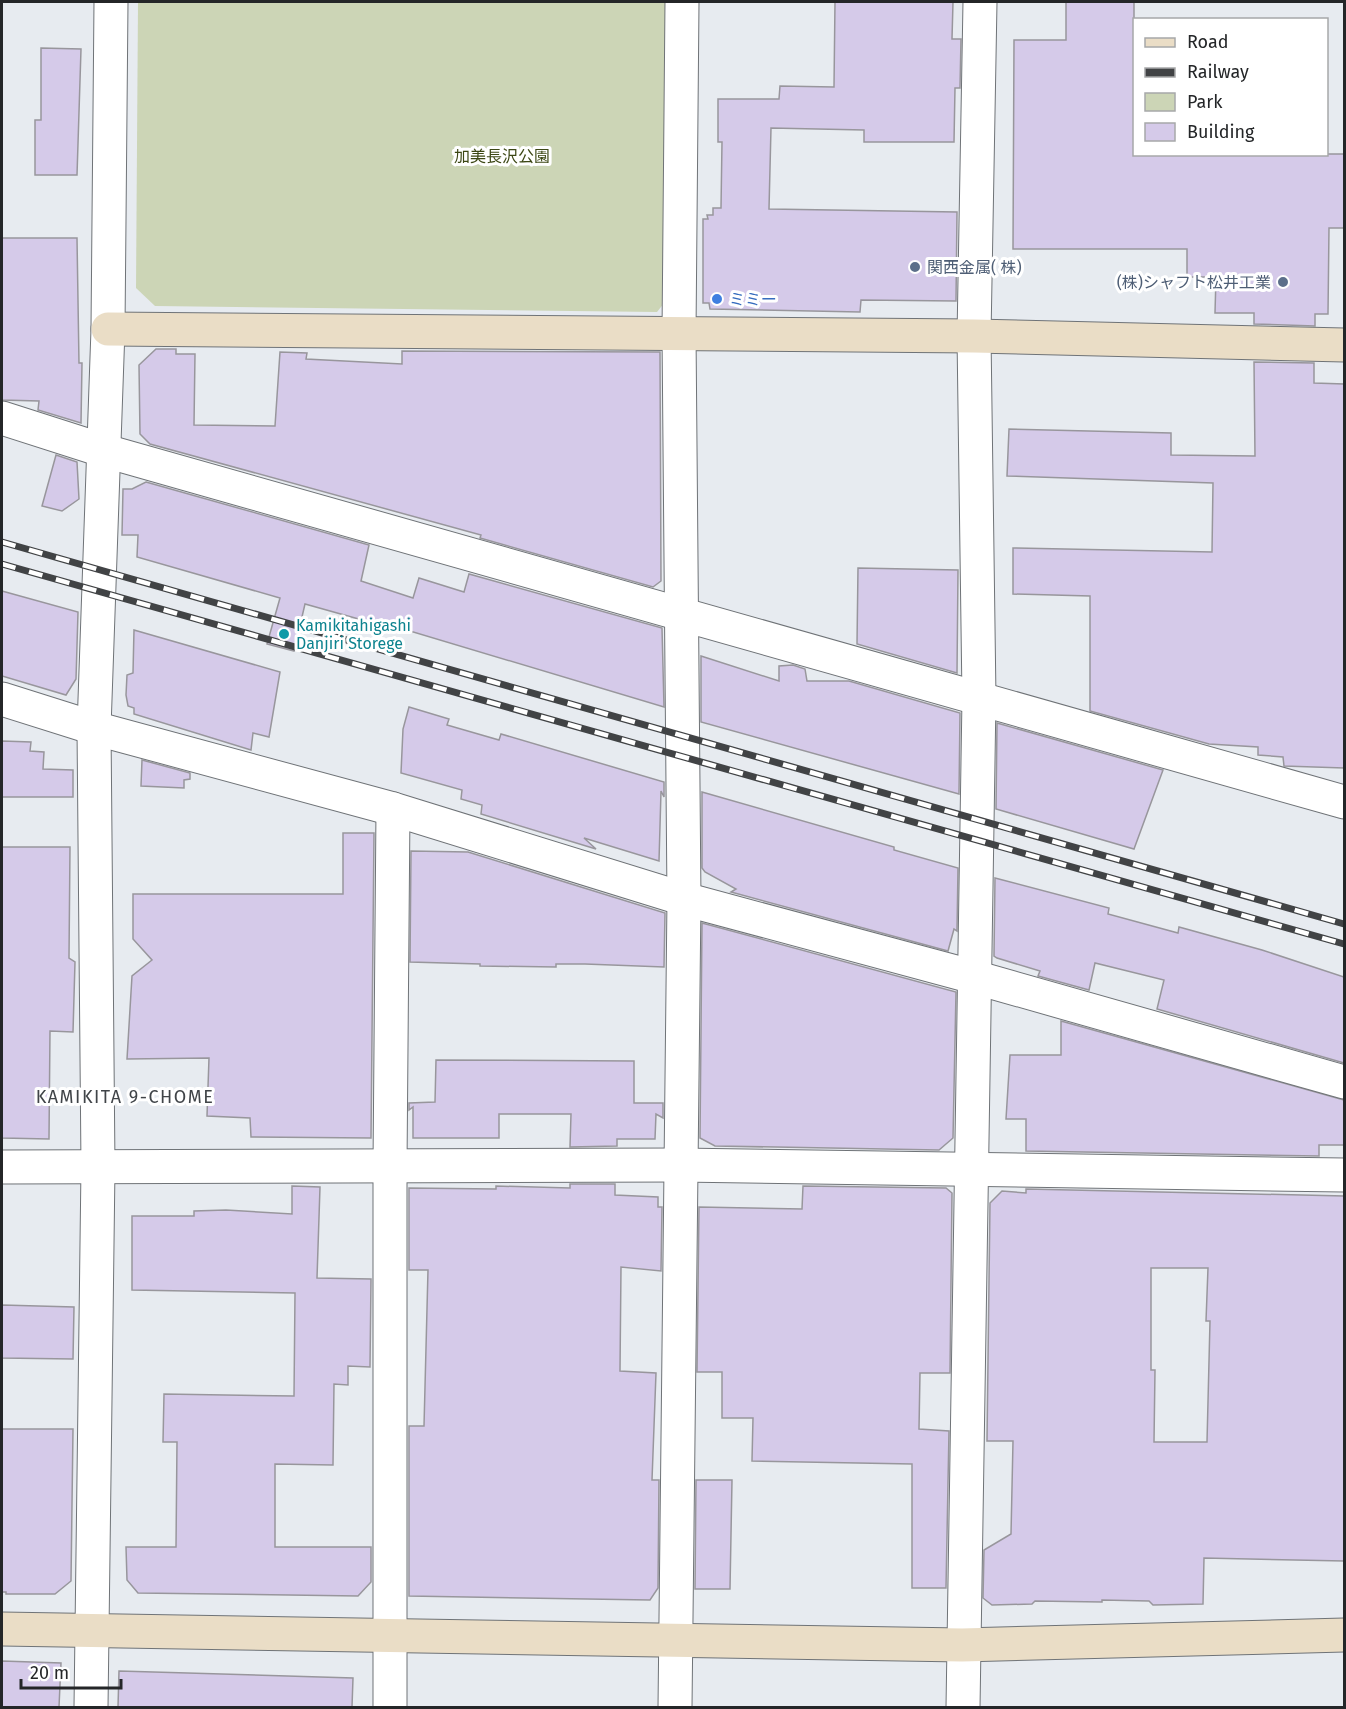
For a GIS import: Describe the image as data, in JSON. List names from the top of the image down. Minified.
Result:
{"districts":["KAMIKITA 9-CHOME"],"parks":["加美長沢公園"],"places":["関西金属( 株)","(株)シャフト松井工業","ミミー","Kamikitahigashi Danjiri Storege"],"legend":["Road","Railway","Park","Building"],"scale_bar":"20 m"}
